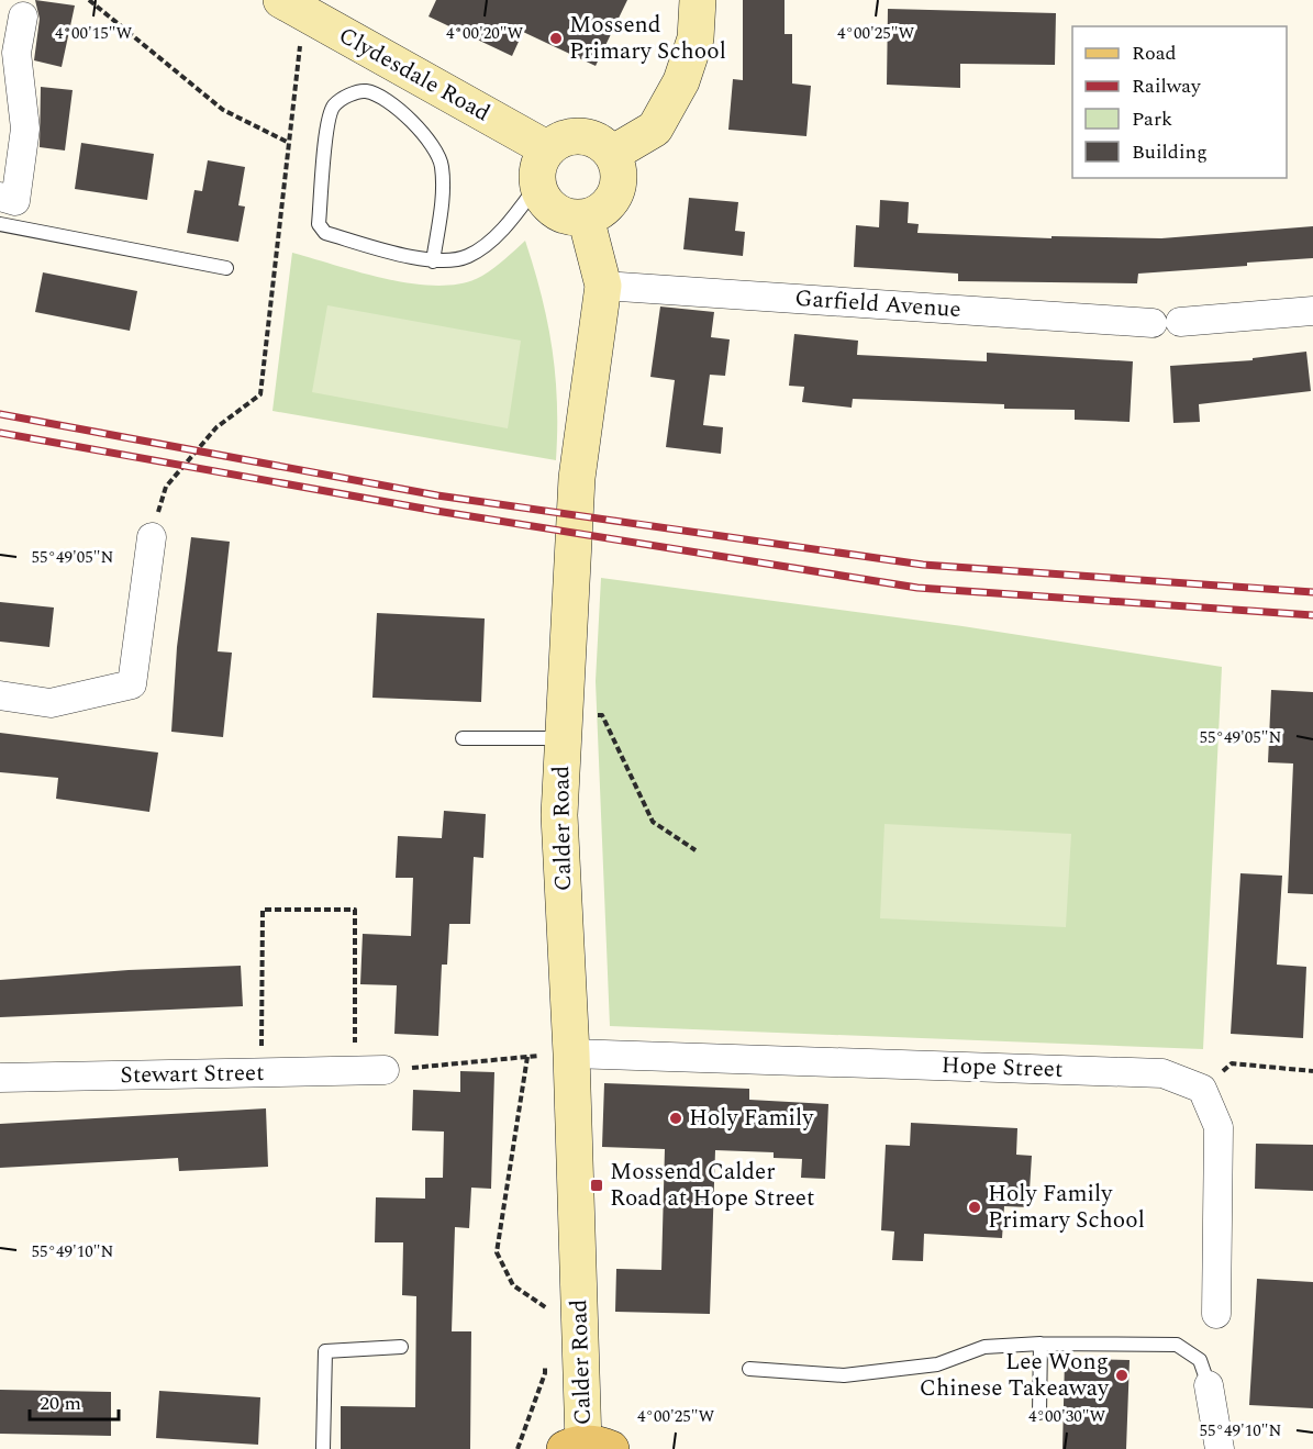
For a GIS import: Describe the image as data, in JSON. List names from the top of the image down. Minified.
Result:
{"streets":{"main road":["Clydesdale Road","Calder Road"],"street":["Garfield Avenue","Hope Street","Stewart Street"]},"crossings":[["Clydesdale Road","Calder Road"],["Garfield Avenue","Calder Road"],["Calder Road","Hope Street"]],"places":{"other":["Mossend Primary School","Holy Family","Holy Family Primary School","Lee Wong Chinese Takeaway"],"transit":["Mossend Calder Road at Hope Street"]},"legend":["Road","Railway","Park","Building"],"scale_bar":"20 m","coordinates":["4°00'15\"W","4°00'20\"W","4°00'25\"W","55°49'05\"N","55°49'10\"N","4°00'30\"W"]}
